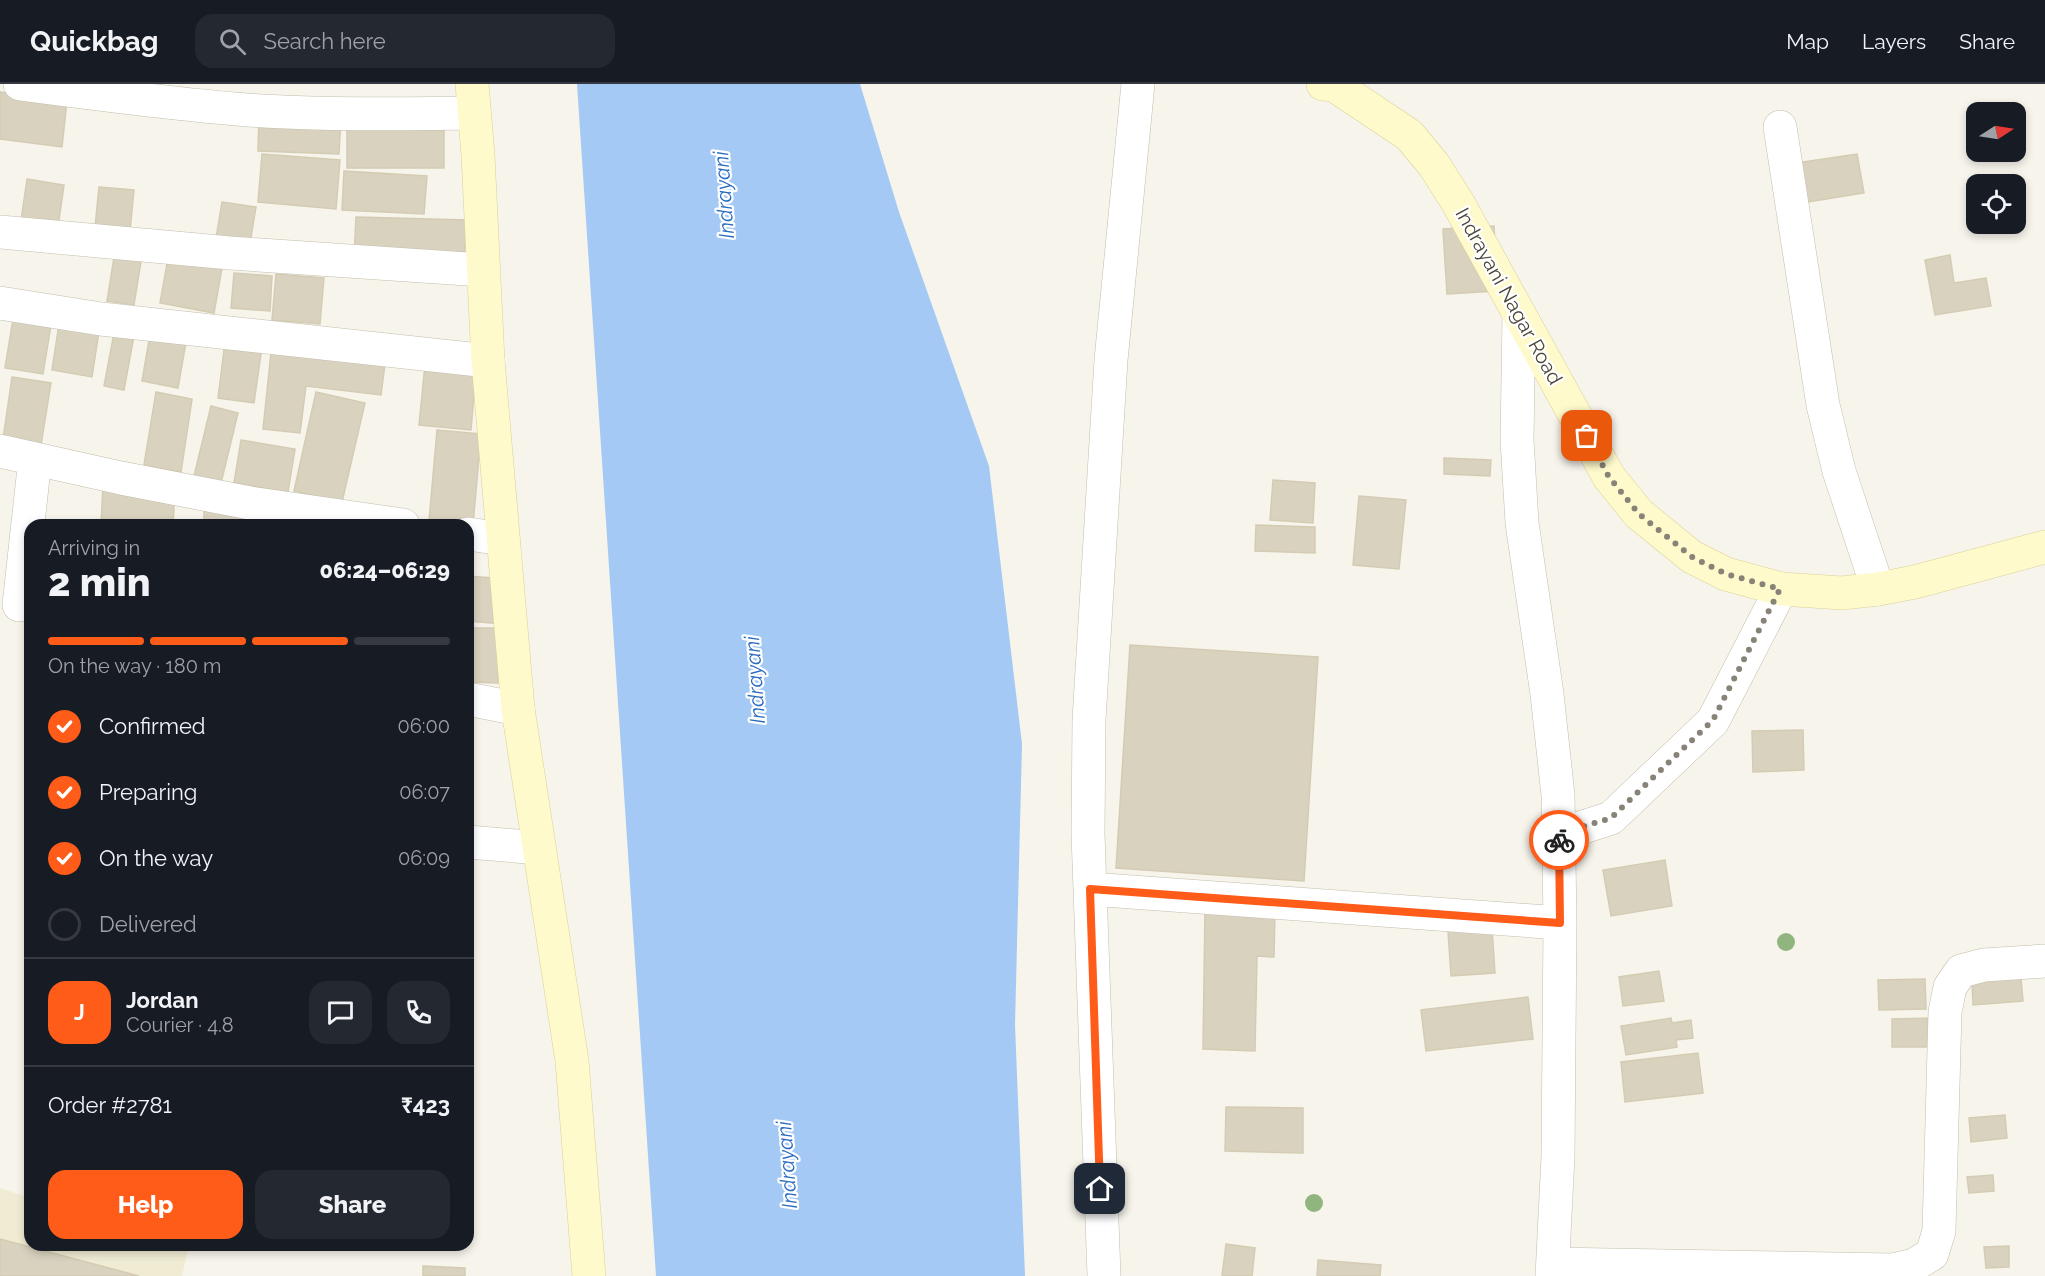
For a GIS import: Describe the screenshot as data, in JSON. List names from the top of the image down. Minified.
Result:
{"streets":{"street":["Indrayani Nagar Road"]},"water":["Indrayani"],"north":"right","page":{"header":"Quickbag","search":"Search here","nav":["Map","Layers","Share"],"heading":["2 min","Arriving in","06:24–06:29"],"panel":["Jordan","Courier · 4.8","Order #2781","₹423"],"bar":"On the way · 180 m","list":[["Confirmed","06:00"],["Preparing","06:07"],["On the way","06:09"],"Delivered"],"round":"J","buttons":["Help","Share"]}}
